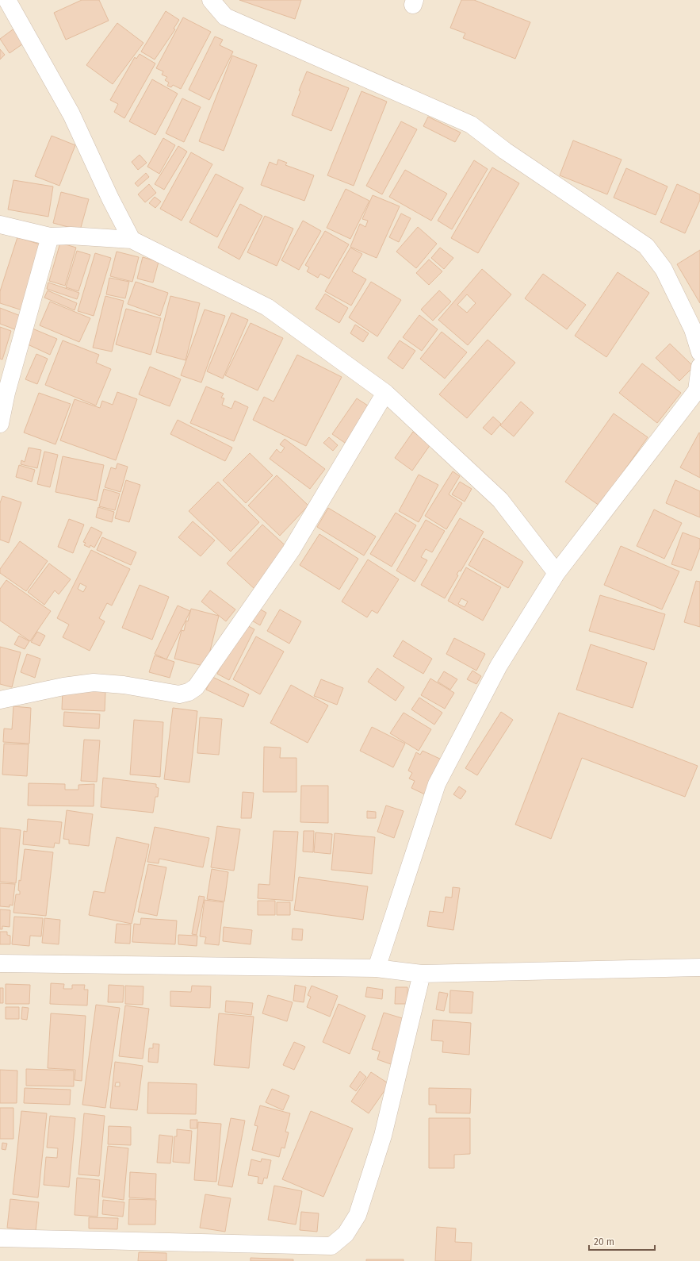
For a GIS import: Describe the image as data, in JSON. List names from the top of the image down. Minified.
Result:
{"scale_bar":"20 m"}
